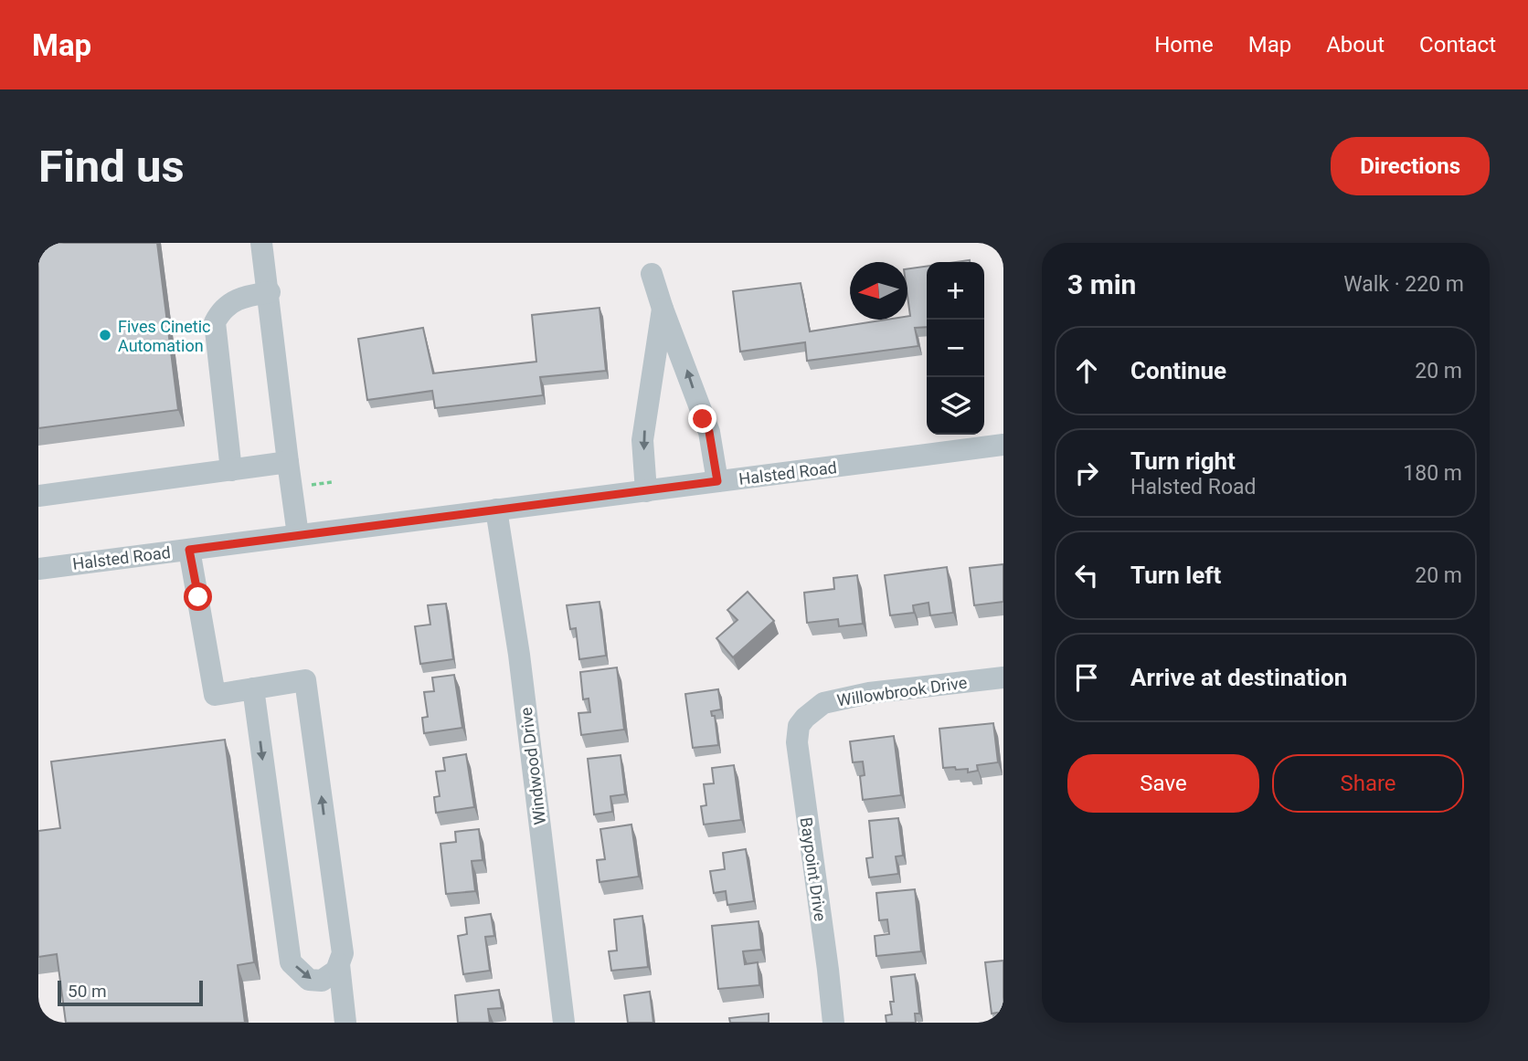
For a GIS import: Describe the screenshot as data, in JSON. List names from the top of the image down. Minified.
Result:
{"streets":{"street":["Halsted Road","Willowbrook Drive","Windwood Drive","Baypoint Drive"]},"crossings":[["Halsted Road","Windwood Drive"],["Willowbrook Drive","Baypoint Drive"]],"places":["Fives Cinetic Automation"],"scale_bar":"50 m","north":"left","page":{"header":"Map","nav":["Home","Map","About","Contact"],"buttons":["Directions",["Save","Share"]],"title":"Find us","heading":["3 min","Walk · 220 m"],"map_buttons":["+","−"],"list":[["Continue","20 m"],["Turn right","Halsted Road","180 m"],["Turn left","20 m"],"Arrive at destination"],"scale":"50 m"}}
